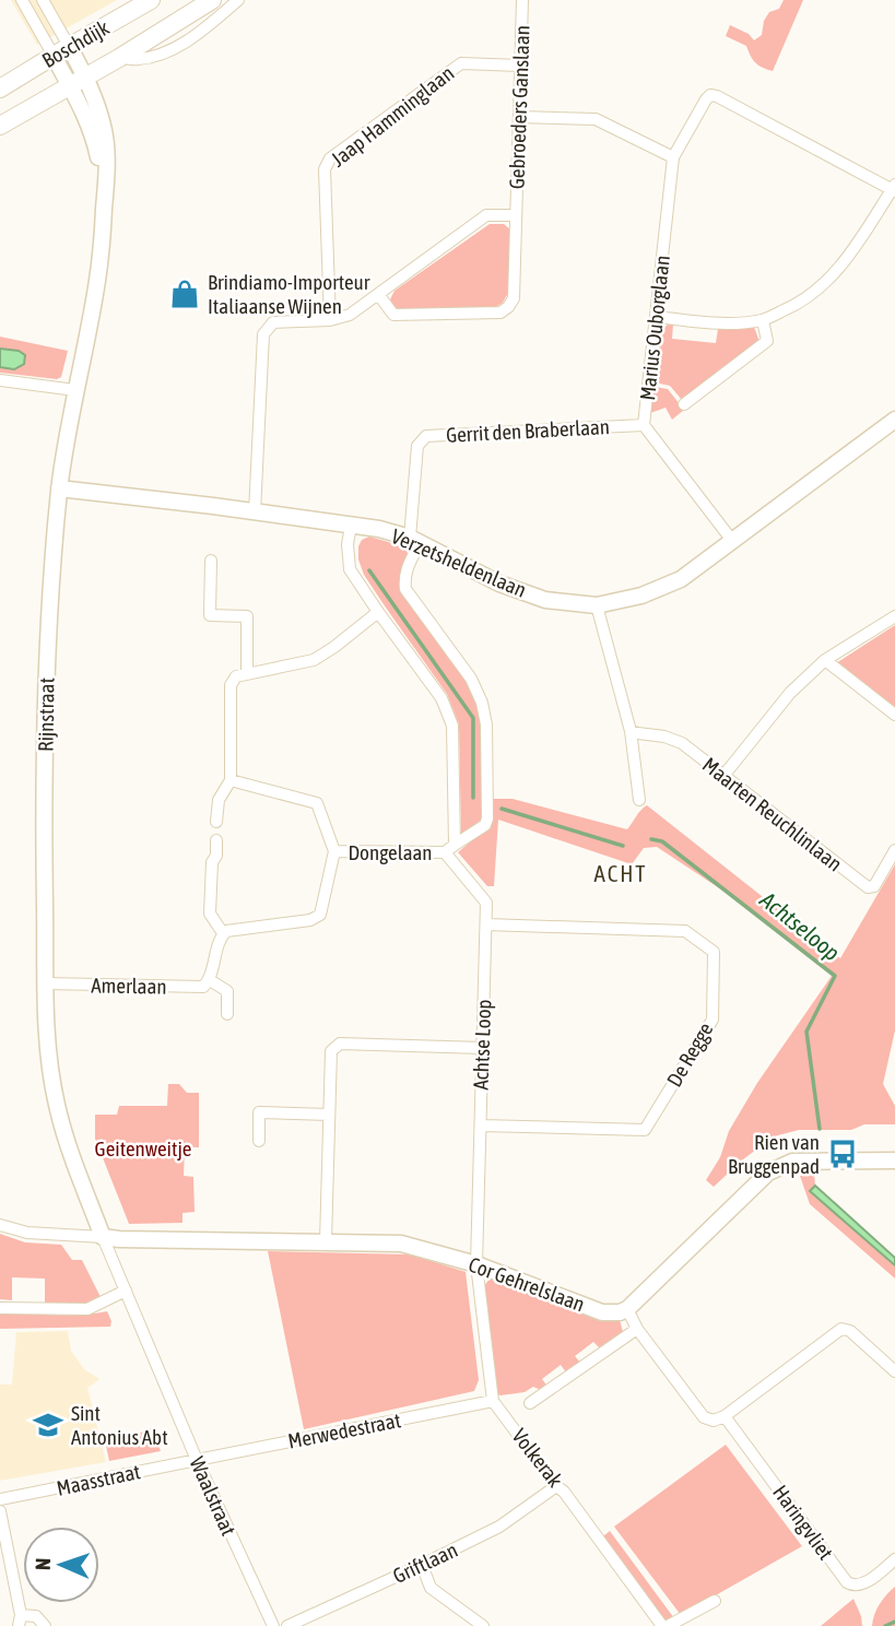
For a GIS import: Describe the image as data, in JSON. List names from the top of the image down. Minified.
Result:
{"streets":{"main road":["Boschdijk"],"street":["Gebroeders Ganslaan","Jaap Hamminglaan","Marius Ouborglaan","Gerrit den Braberlaan","Verzetsheldenlaan","Rijnstraat","Maarten Reuchlinlaan","Dongelaan","Amerlaan","Achtse Loop","De Regge","Cor Gehrelslaan","Merwedestraat","Volkerak","Maasstraat","Waalstraat","Haringvliet","Griftlaan"]},"crossings":[["Boschdijk","Rijnstraat"],["Gebroeders Ganslaan","Jaap Hamminglaan"],["Gebroeders Ganslaan","Verzetsheldenlaan"],["Marius Ouborglaan","Gerrit den Braberlaan"],["Marius Ouborglaan","Verzetsheldenlaan"],["Gerrit den Braberlaan","Verzetsheldenlaan"],["Verzetsheldenlaan","Rijnstraat"],["Rijnstraat","Amerlaan"],["Rijnstraat","Cor Gehrelslaan"],["Rijnstraat","Waalstraat"],["Dongelaan","Achtse Loop"],["Achtse Loop","De Regge"],["Achtse Loop","Cor Gehrelslaan"],["Achtse Loop","Volkerak"],["Cor Gehrelslaan","Volkerak"],["Cor Gehrelslaan","Waalstraat"],["Merwedestraat","Volkerak"],["Merwedestraat","Maasstraat"],["Merwedestraat","Waalstraat"],["Volkerak","Griftlaan"],["Maasstraat","Waalstraat"]],"districts":["ACHT"],"water":["Achtseloop"],"parks":["Geitenweitje"],"places":{"shop":["Brindiamo-Importeur Italiaanse Wijnen"],"bus stop":["Rien van Bruggenpad"],"school or university":["Sint Antonius Abt"]},"north":"left"}
